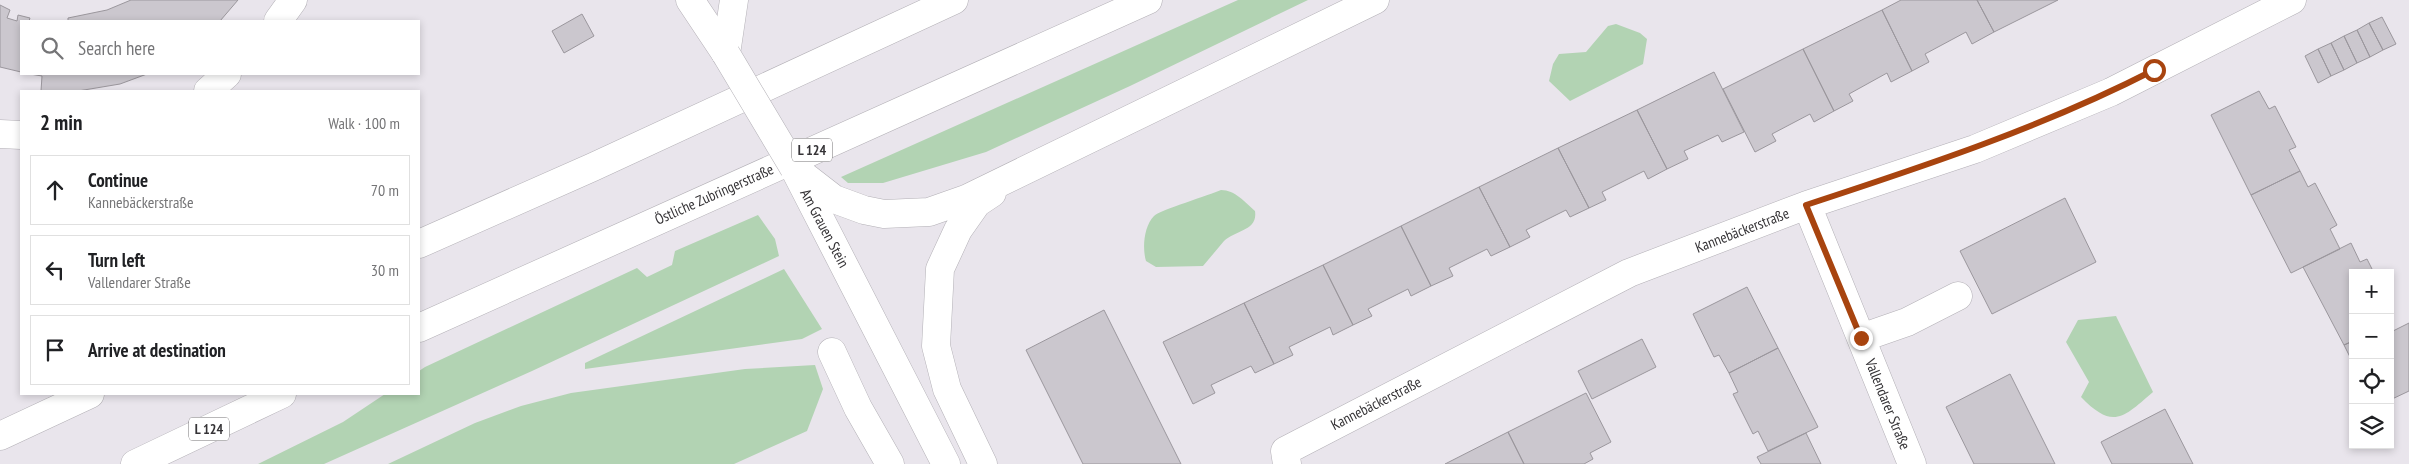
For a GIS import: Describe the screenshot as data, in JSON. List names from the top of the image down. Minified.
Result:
{"streets":{"main road":["L 124","Östliche Zubringerstraße","Am Grauen Stein","Kannebäckerstraße","Vallendarer Straße"]},"crossings":[["Kannebäckerstraße","Vallendarer Straße"]],"page":{"search":"Search here","heading":["2 min","Walk · 100 m"],"list":[["Continue","Kannebäckerstraße","70 m"],["Turn left","Vallendarer Straße","30 m"],"Arrive at destination"],"map_buttons":["+","−"]}}
